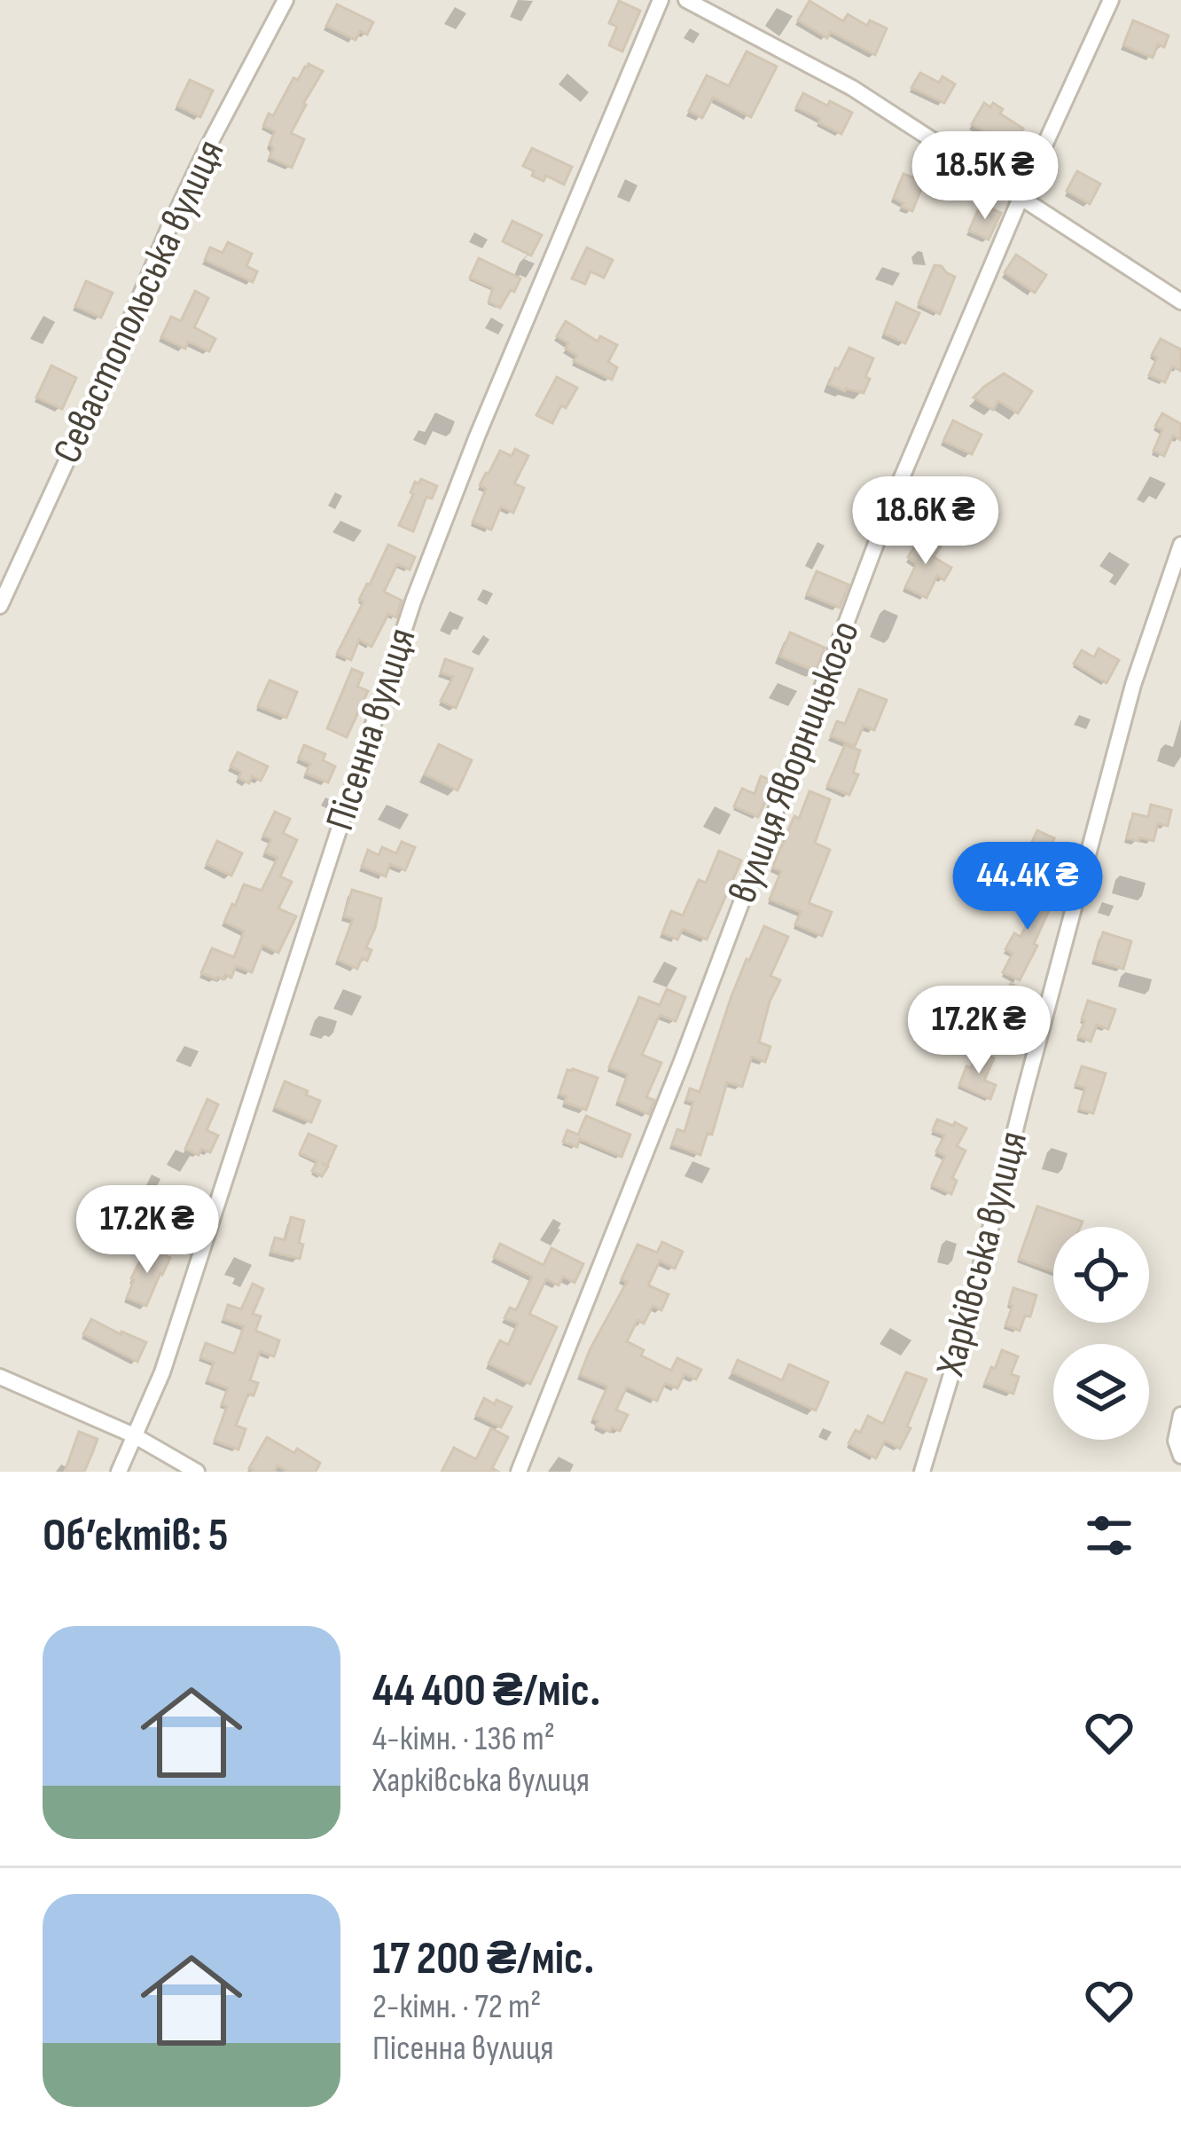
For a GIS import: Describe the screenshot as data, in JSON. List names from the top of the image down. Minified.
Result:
{"streets":{"street":["Севастопольська вулиця","Пісенна вулиця","вулиця Яворницького","Харківська вулиця"]},"page":{"price":["18.5K ₴","18.6K ₴","44.4K ₴","17.2K ₴","17.2K ₴"],"heading":"Об’єктів: 5","list":[{"name":"44 400 ₴/міс.","note":"4-кімн. · 136 m² · Харківська вулиця"},{"name":"17 200 ₴/міс.","note":"2-кімн. · 72 m² · Пісенна вулиця"}]}}
